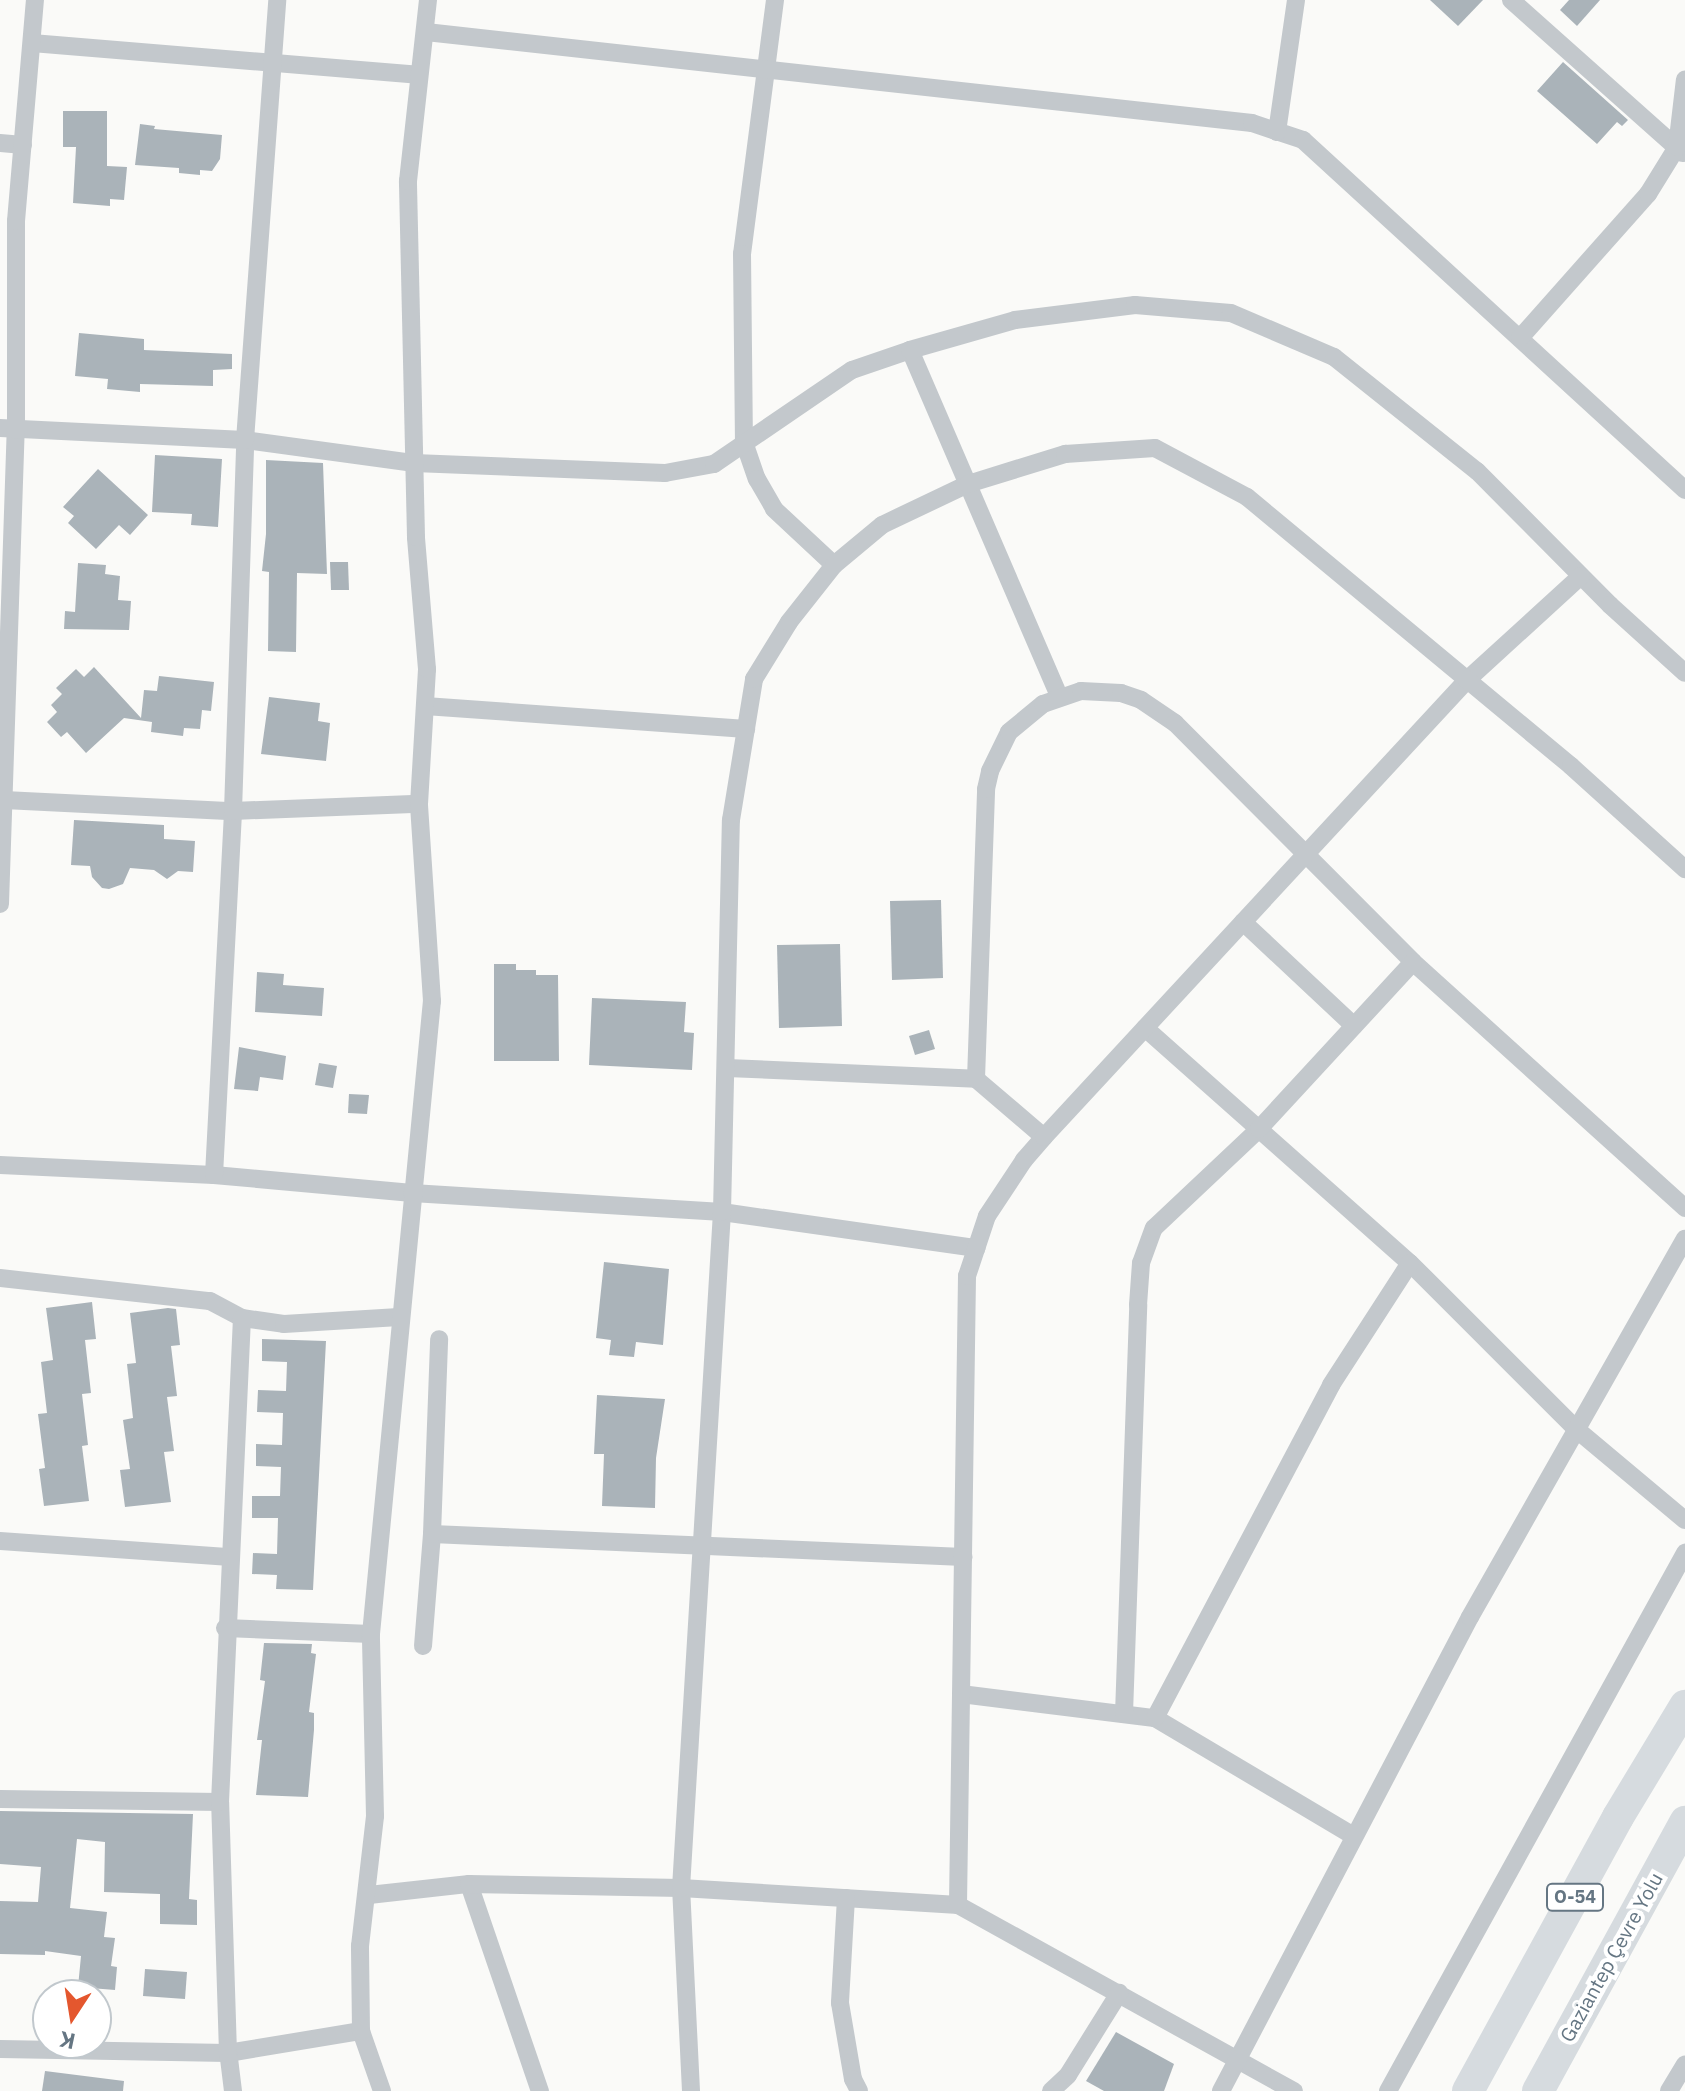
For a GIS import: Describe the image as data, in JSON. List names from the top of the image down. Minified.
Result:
{"streets":{"highway":["O-54","Gaziantep Çevre Yolu"]},"north":"bottom"}
